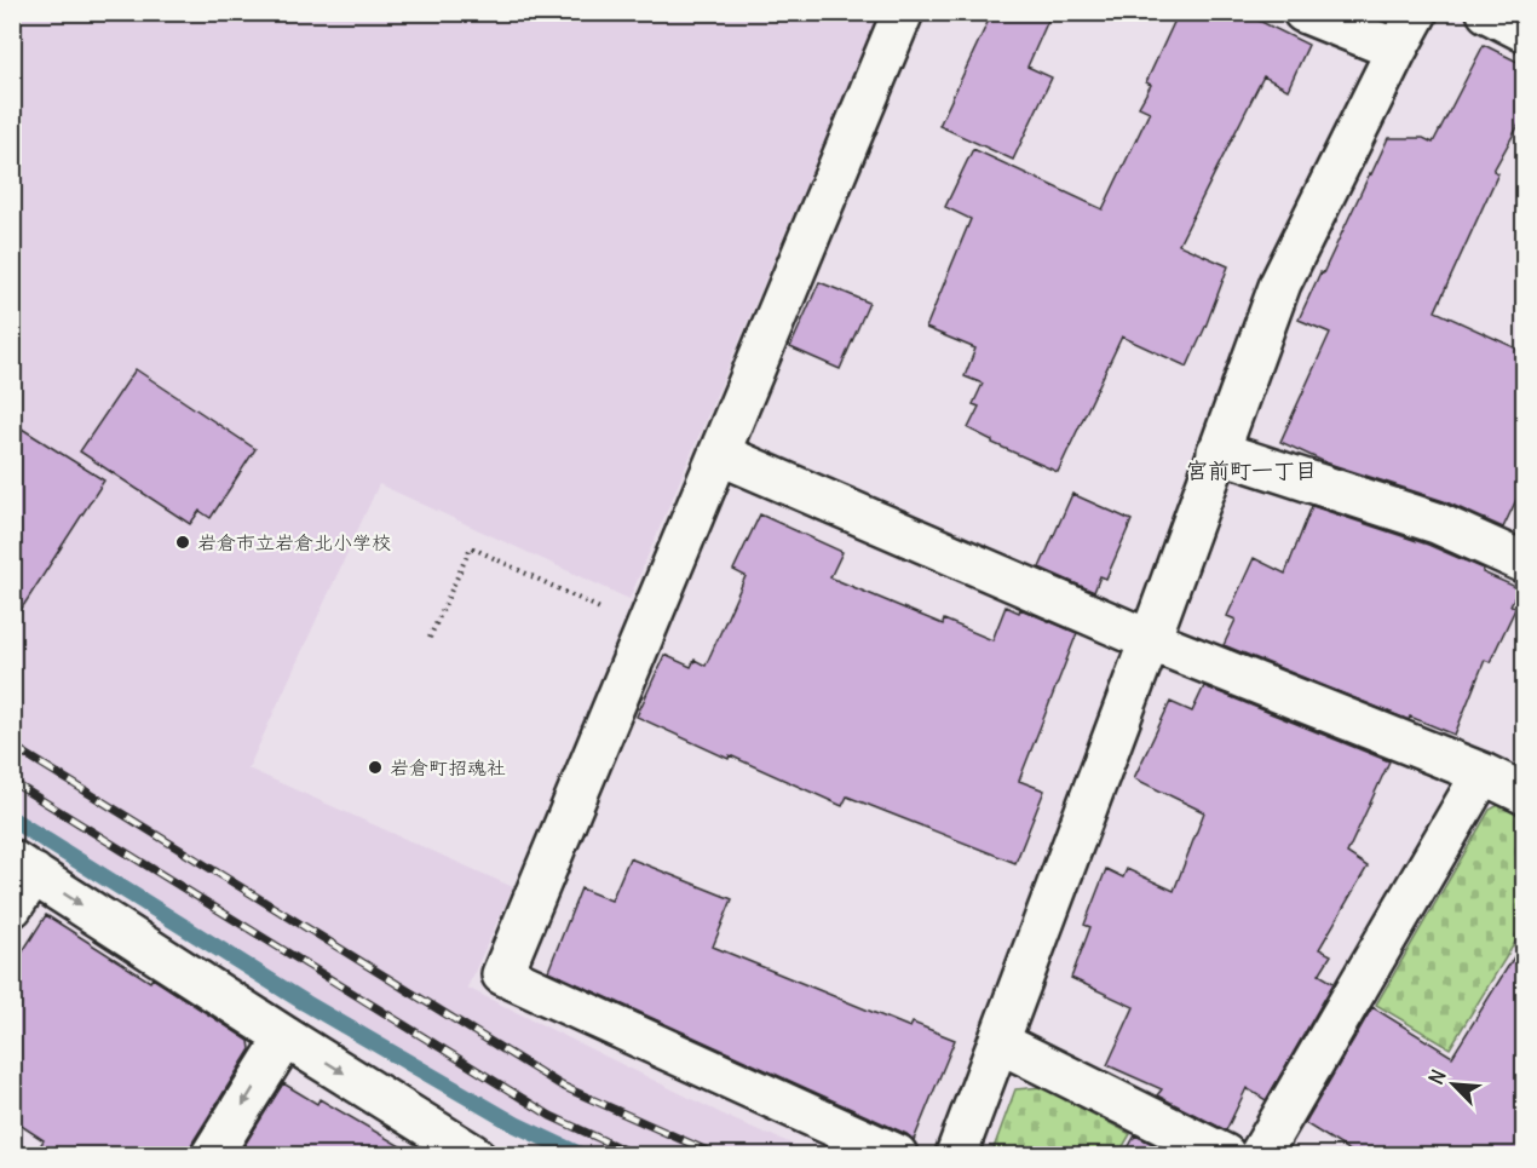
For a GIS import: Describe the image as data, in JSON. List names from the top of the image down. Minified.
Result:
{"districts":["宮前町一丁目"],"places":["岩倉市立岩倉北小学校","岩倉町招魂社"],"north":"top left"}
